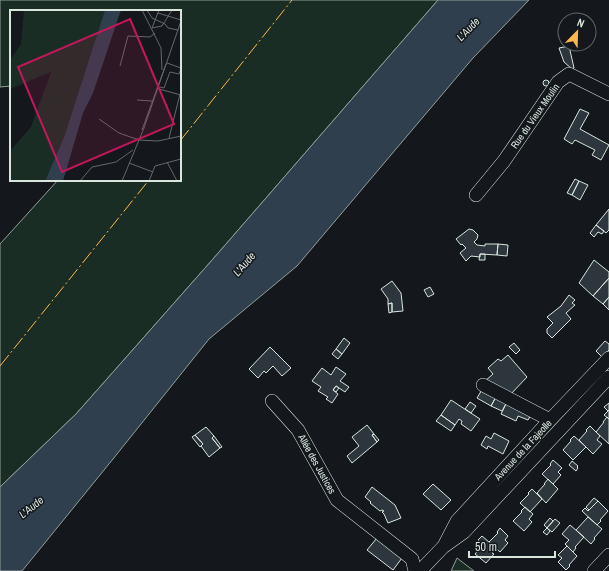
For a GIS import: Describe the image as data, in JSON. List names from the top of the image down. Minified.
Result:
{"streets":{"street":["Rue du Vieux Moulin","Avenue de la Fajeolle","Allée des Justices"]},"water":["L'Aude"],"scale_bar":"50 m","north":"top right"}
